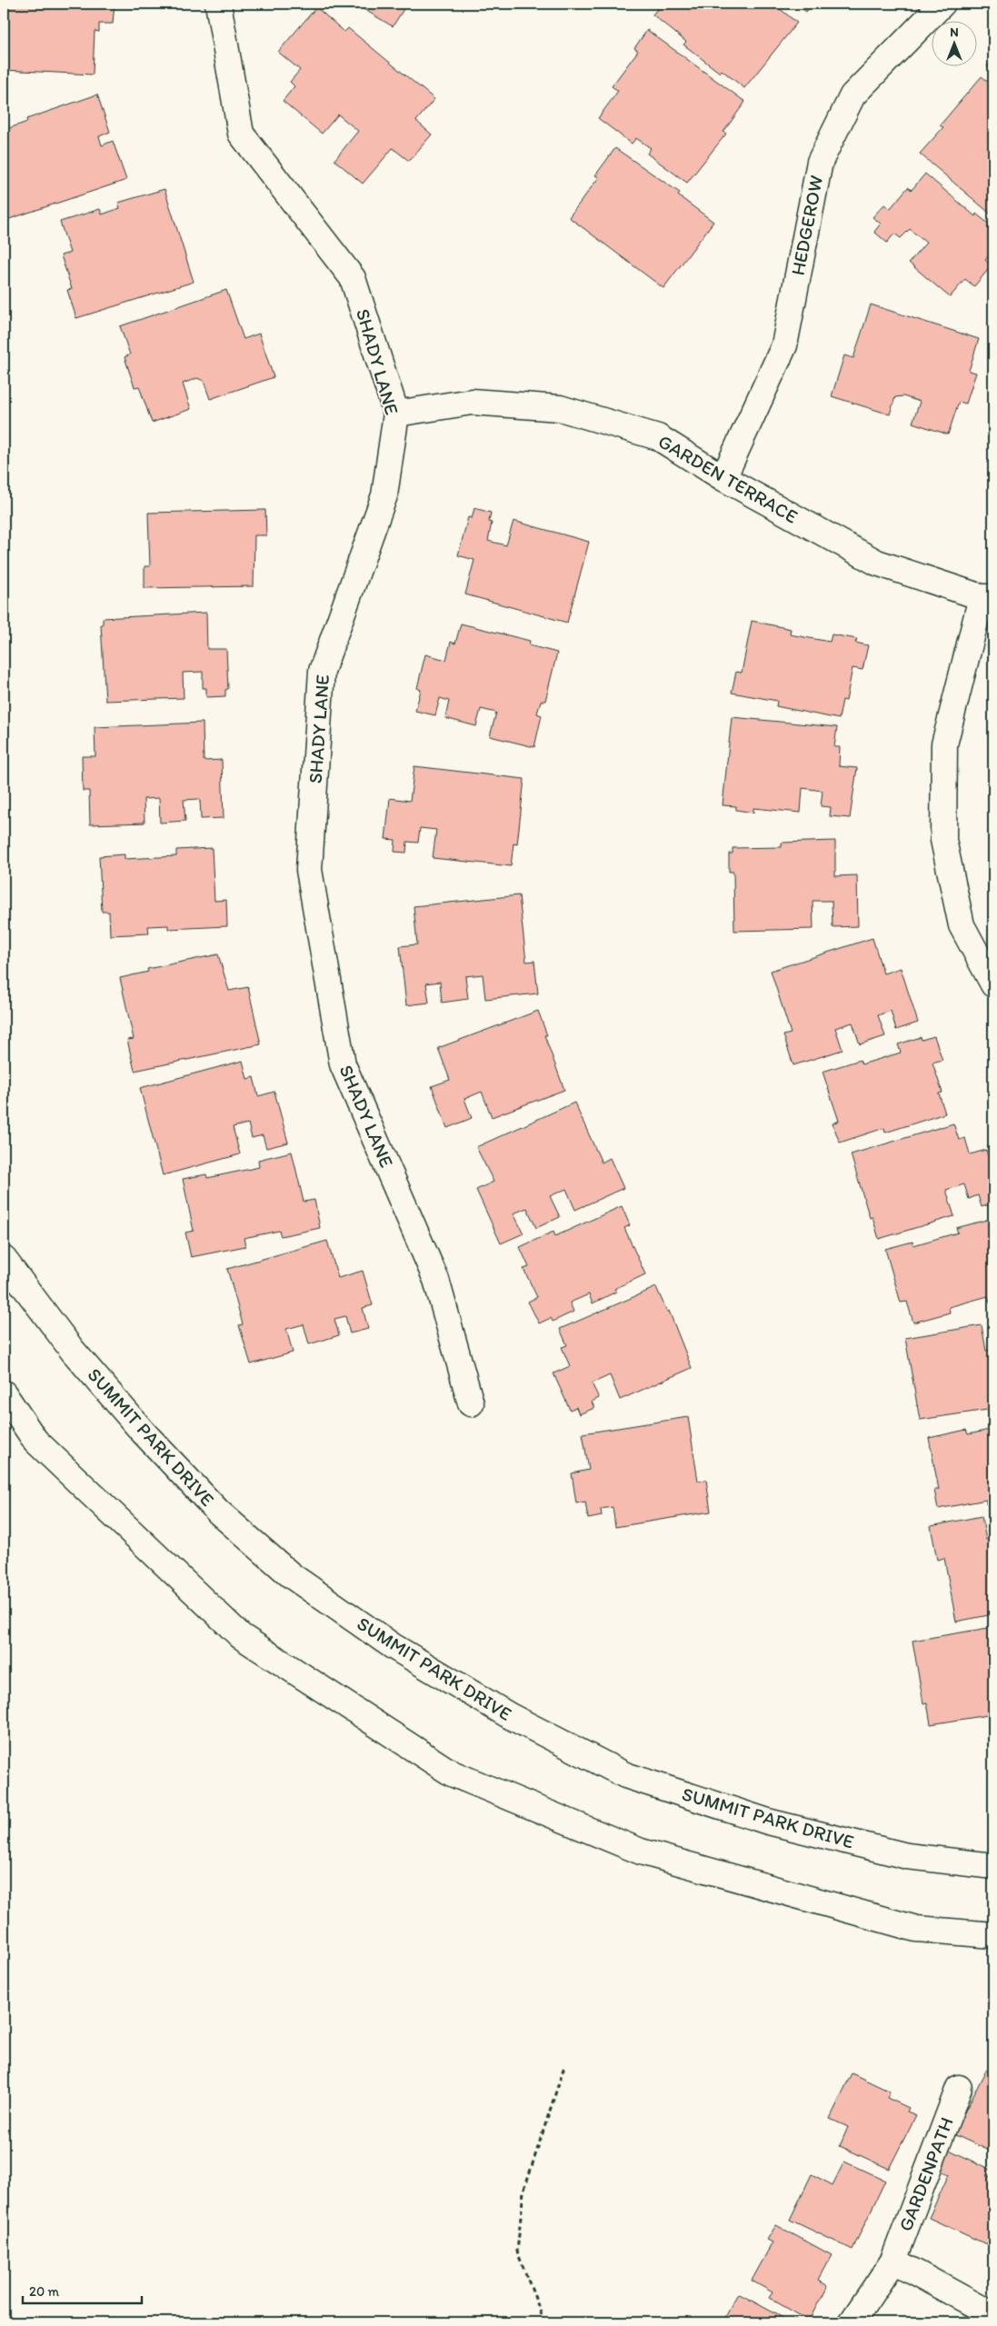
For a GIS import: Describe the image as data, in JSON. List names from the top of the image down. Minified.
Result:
{"streets":{"street":["HEDGEROW","SHADY LANE","GARDEN TERRACE","SUMMIT PARK DRIVE","GARDENPATH"]},"crossings":[["HEDGEROW","GARDEN TERRACE"],["SHADY LANE","GARDEN TERRACE"]],"scale_bar":"20 m","north":"top"}
